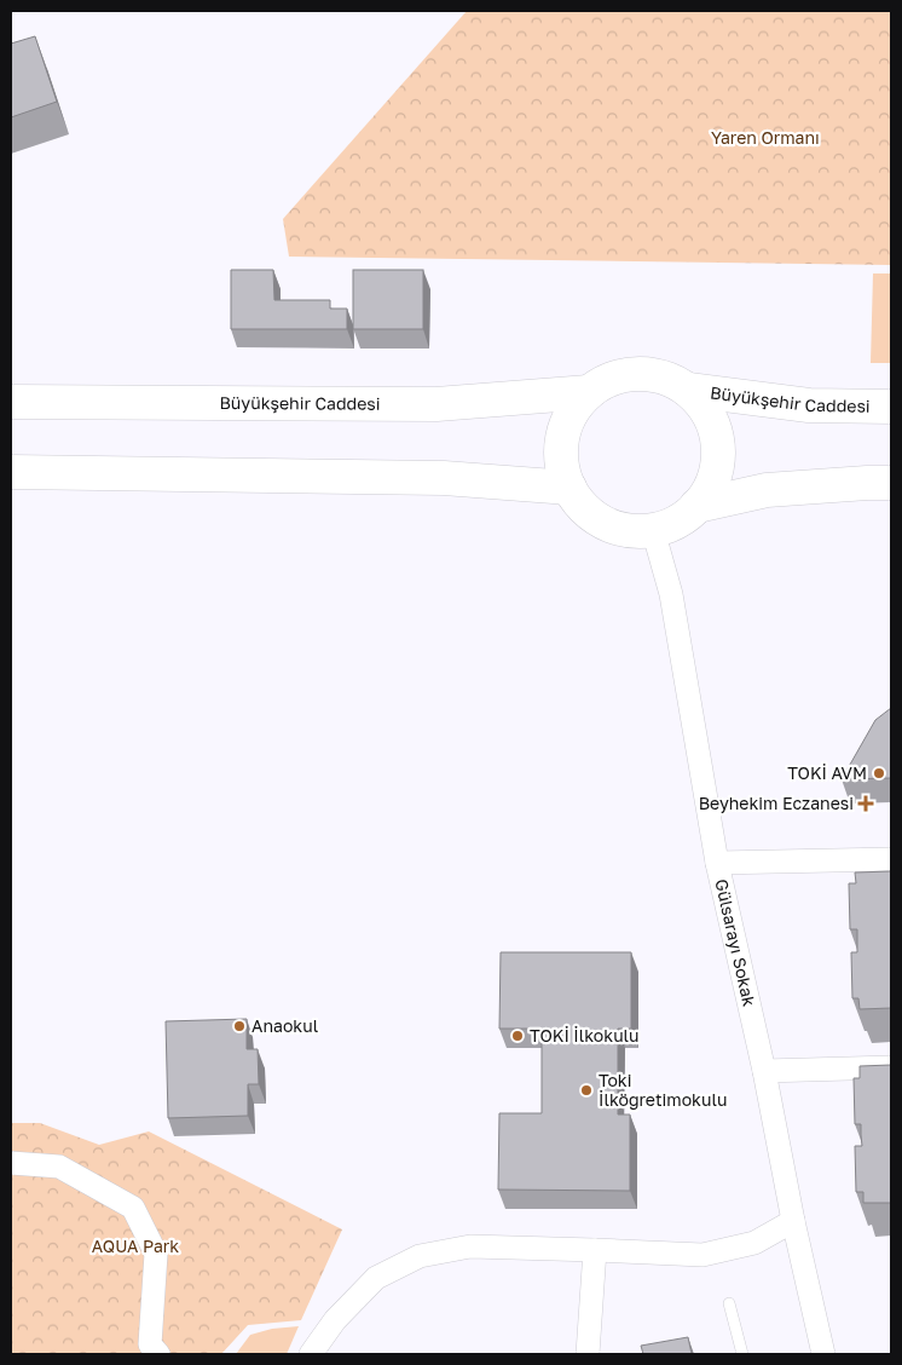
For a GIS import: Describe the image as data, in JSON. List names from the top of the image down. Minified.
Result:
{"streets":{"main road":["Büyükşehir Caddesi"],"street":["Gülsarayı Sokak"]},"crossings":[["Büyükşehir Caddesi","Gülsarayı Sokak"]],"parks":["Yaren Ormanı","AQUA Park"],"places":{"other":["TOKİ AVM","Anaokul","TOKİ İlkokulu","Toki İlköğretimokulu"],"health":["Beyhekim Eczanesi"]}}
